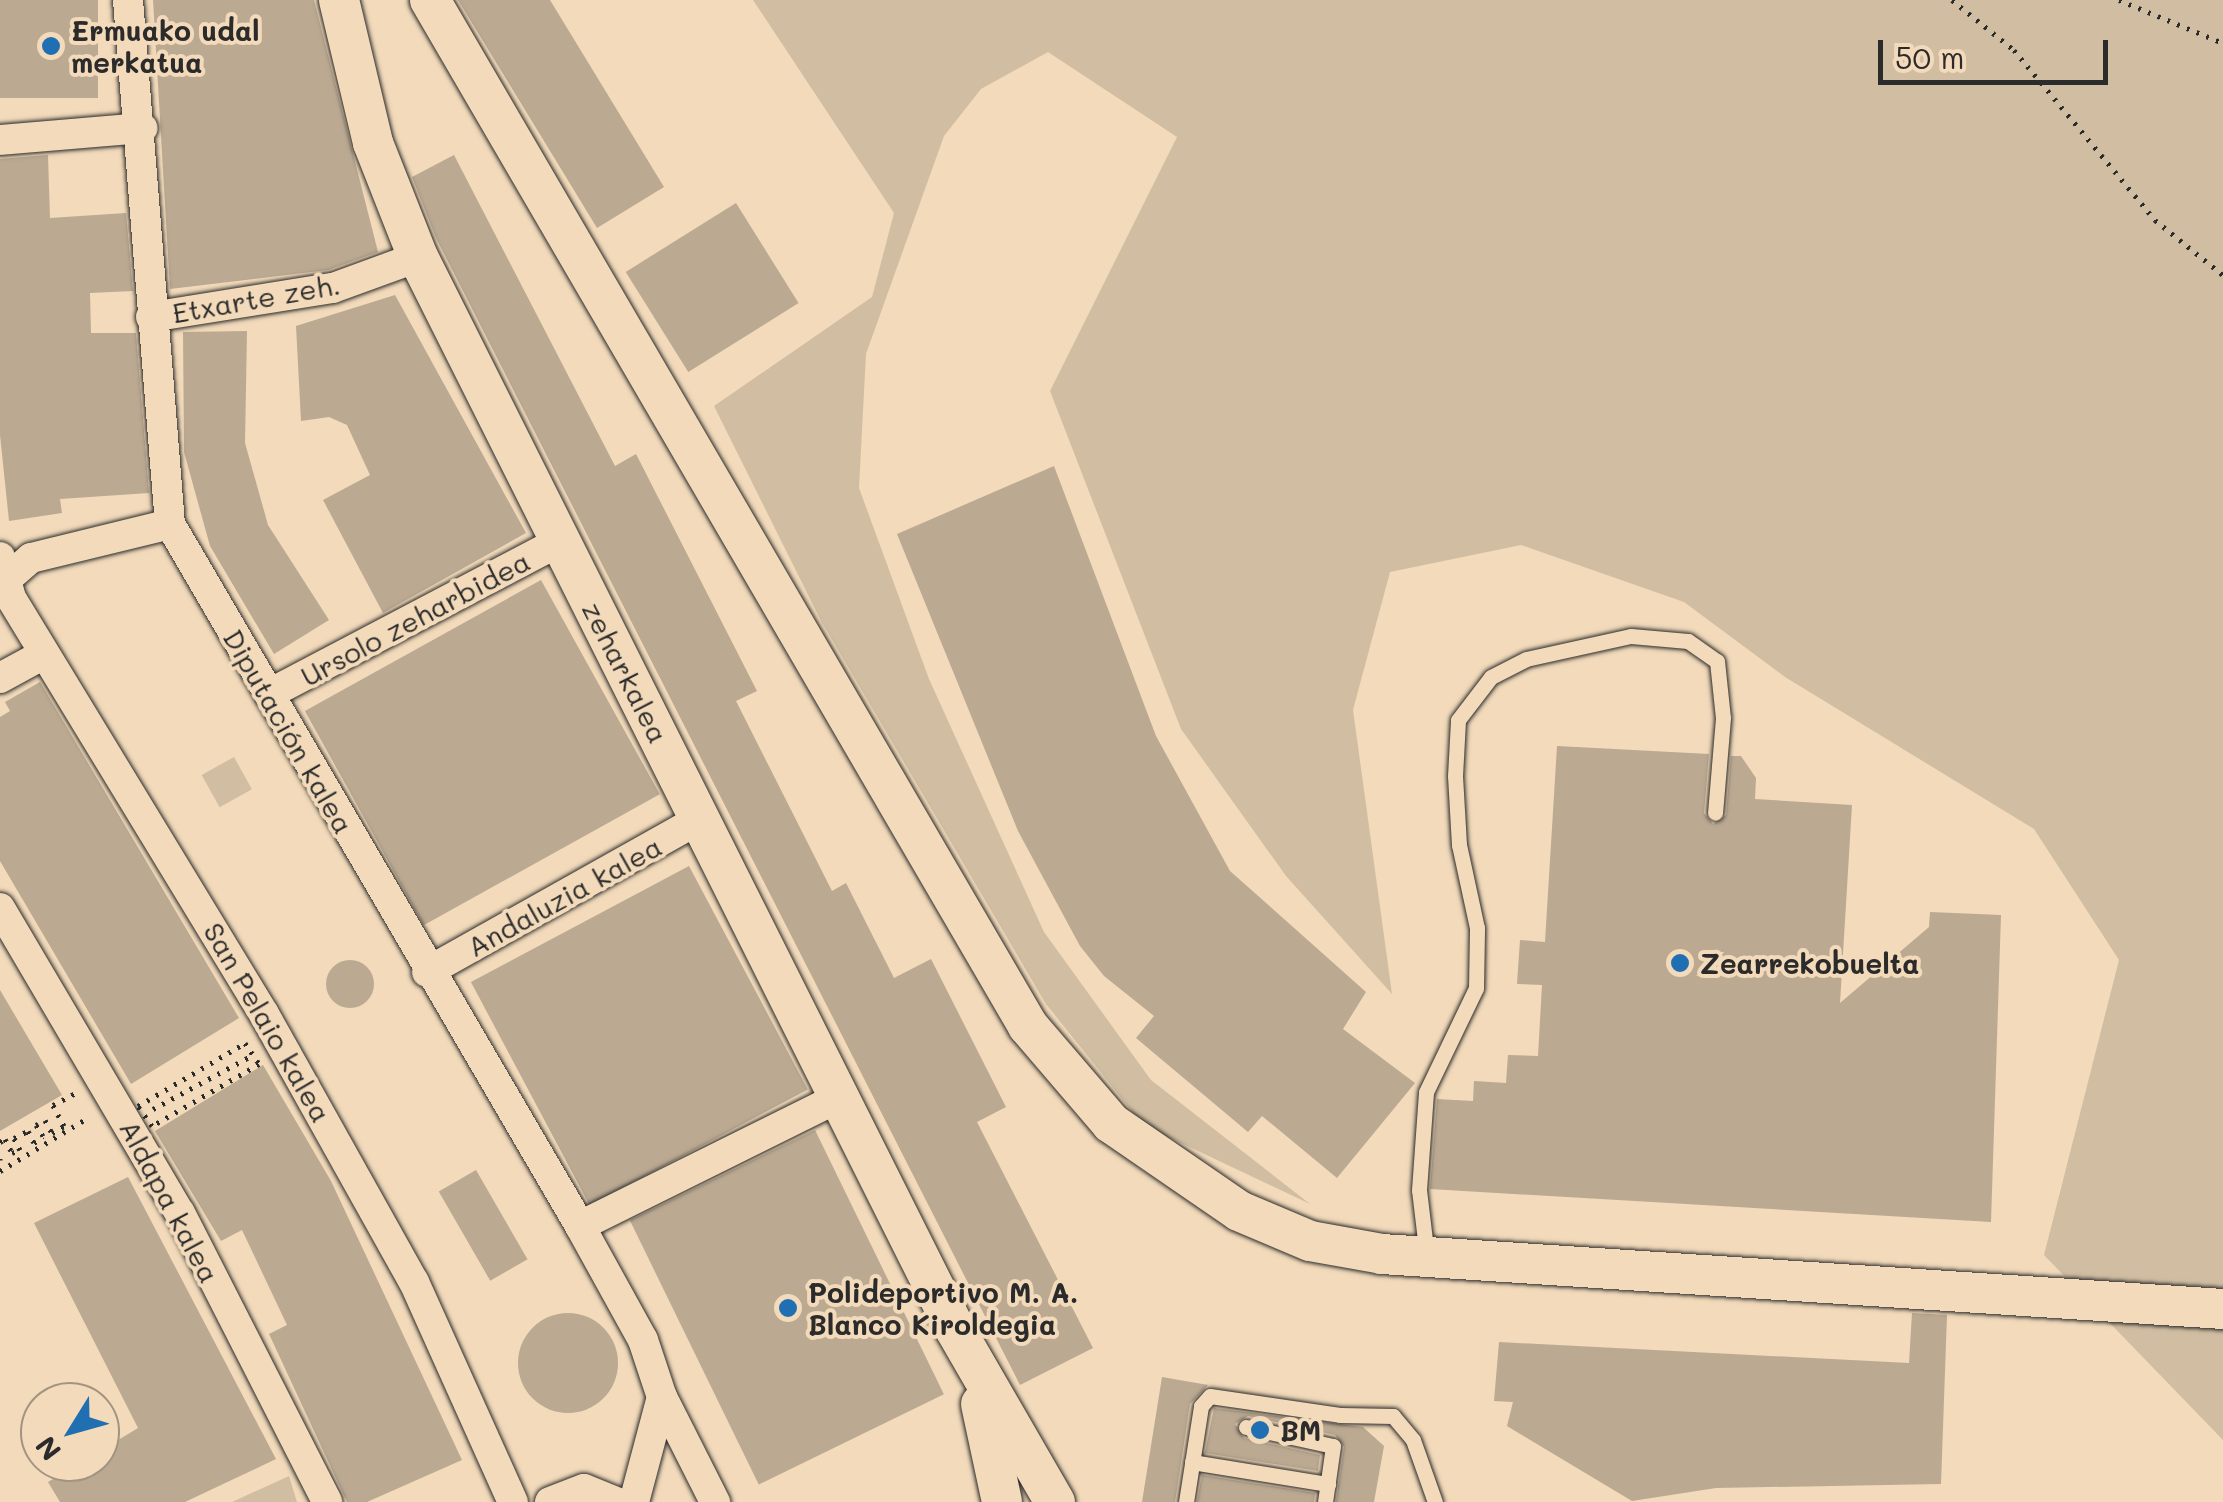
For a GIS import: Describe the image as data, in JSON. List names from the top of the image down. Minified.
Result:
{"streets":{"street":["Etxarte zeh.","Ursolo zeharbidea","zeharkalea","Diputación kalea","Andaluzia kalea","San Pelaio kalea","Aldapa kalea"]},"crossings":[["Etxarte zeh.","zeharkalea"],["Etxarte zeh.","Diputación kalea"],["Ursolo zeharbidea","zeharkalea"],["Ursolo zeharbidea","Diputación kalea"],["zeharkalea","Andaluzia kalea"],["Diputación kalea","Andaluzia kalea"]],"places":["Ermuako udal merkatua","Zearrekobuelta","Polideportivo M. A. Blanco Kiroldegia","BM"],"scale_bar":"50 m","north":"bottom left"}
